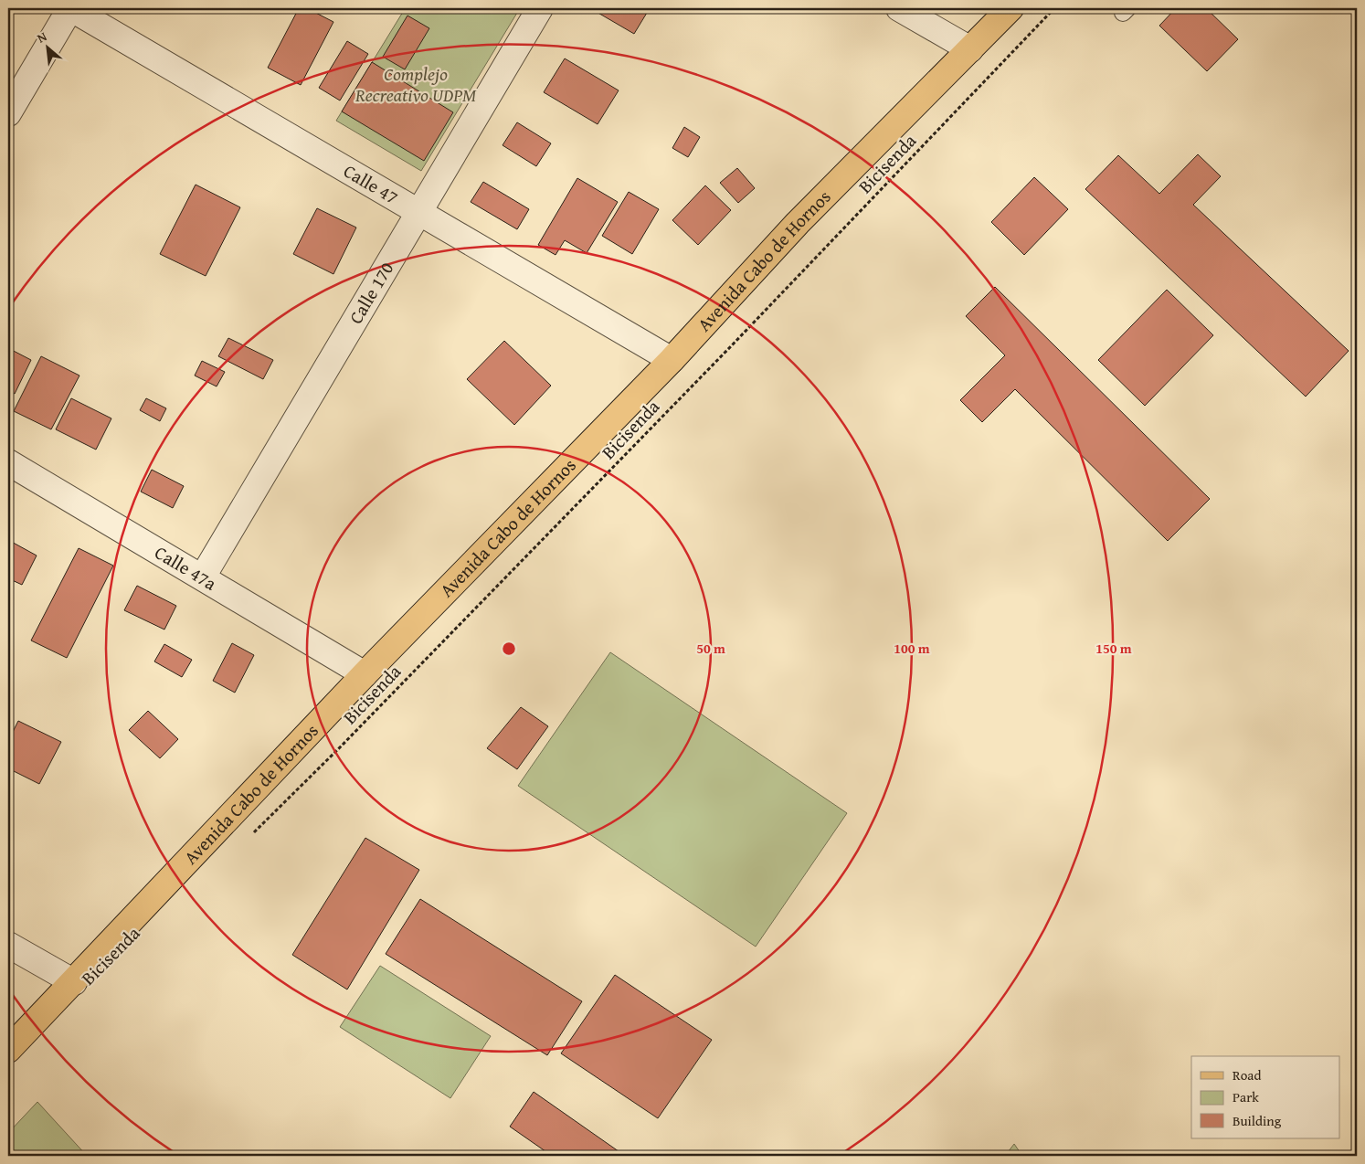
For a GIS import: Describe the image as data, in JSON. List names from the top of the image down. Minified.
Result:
{"streets":{"main road":["Avenida Cabo de Hornos"],"street":["Calle 47","Calle 170","Calle 47a"],"path":["Bicisenda"]},"crossings":[["Calle 47","Avenida Cabo de Hornos"],["Calle 47","Calle 170"],["Avenida Cabo de Hornos","Calle 47a"],["Calle 170","Calle 47a"]],"parks":["Complejo Recreativo UDPM"],"legend":["Road","Park","Building"],"north":"top left","rings":["50 m","100 m","150 m"]}
